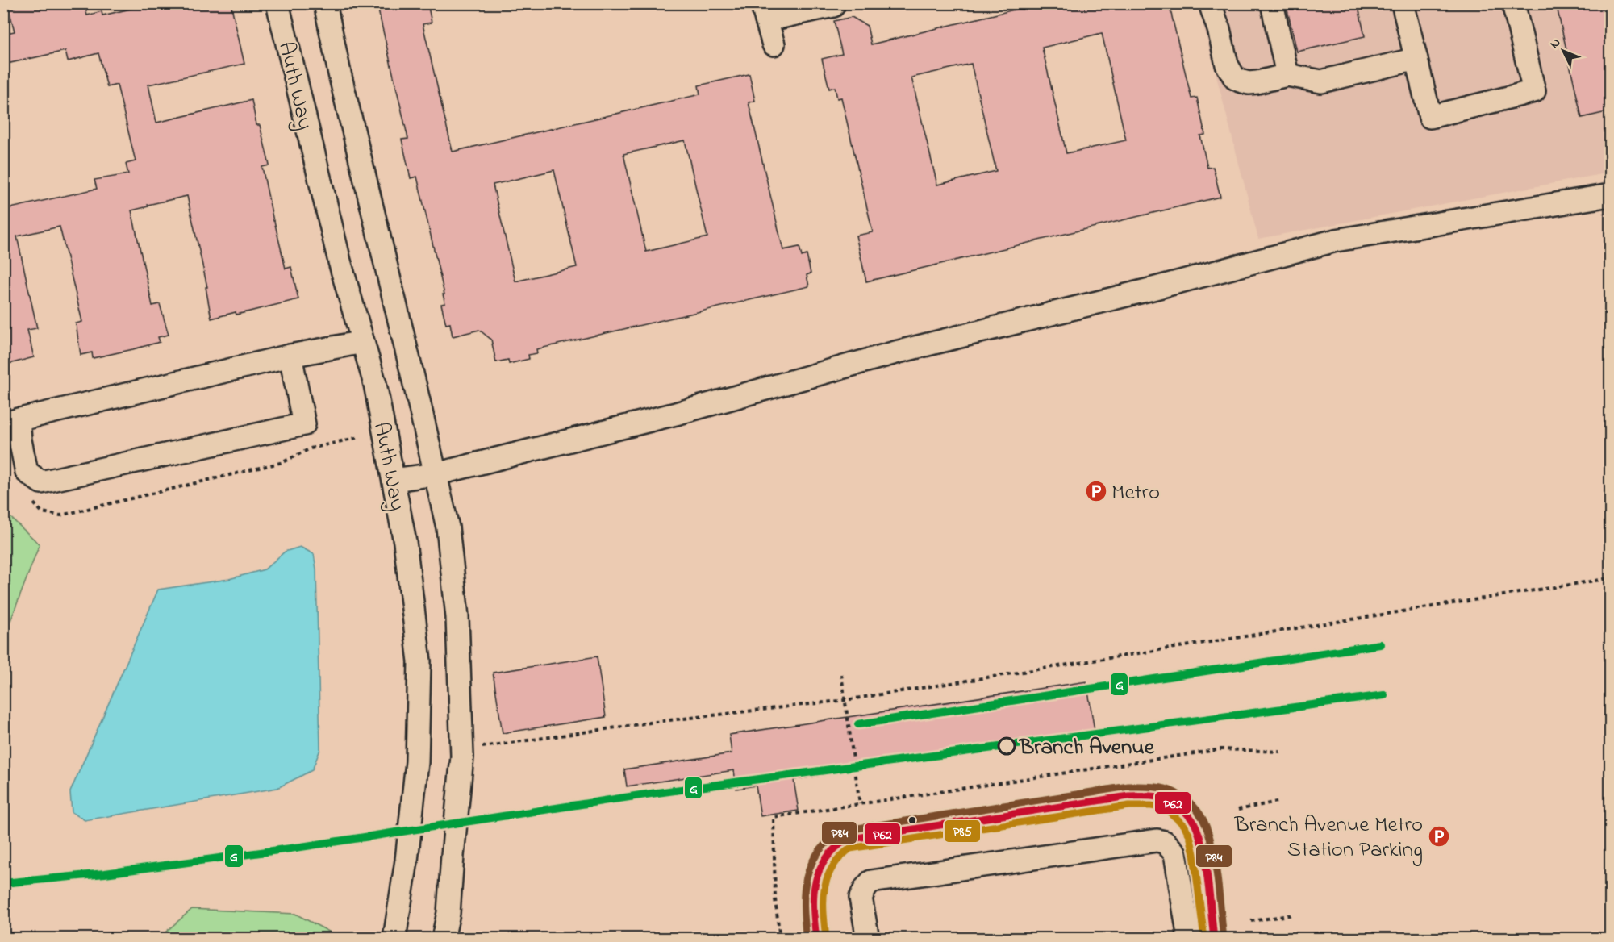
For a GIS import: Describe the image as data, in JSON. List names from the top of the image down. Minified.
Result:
{"streets":{"street":["Auth Way"]},"places":{"parking":["Metro","Branch Avenue Metro Station Parking"],"other":["Branch Avenue"]},"lines":["transit line G","transit line P84","transit line P62","transit line P85"],"north":"top left"}
